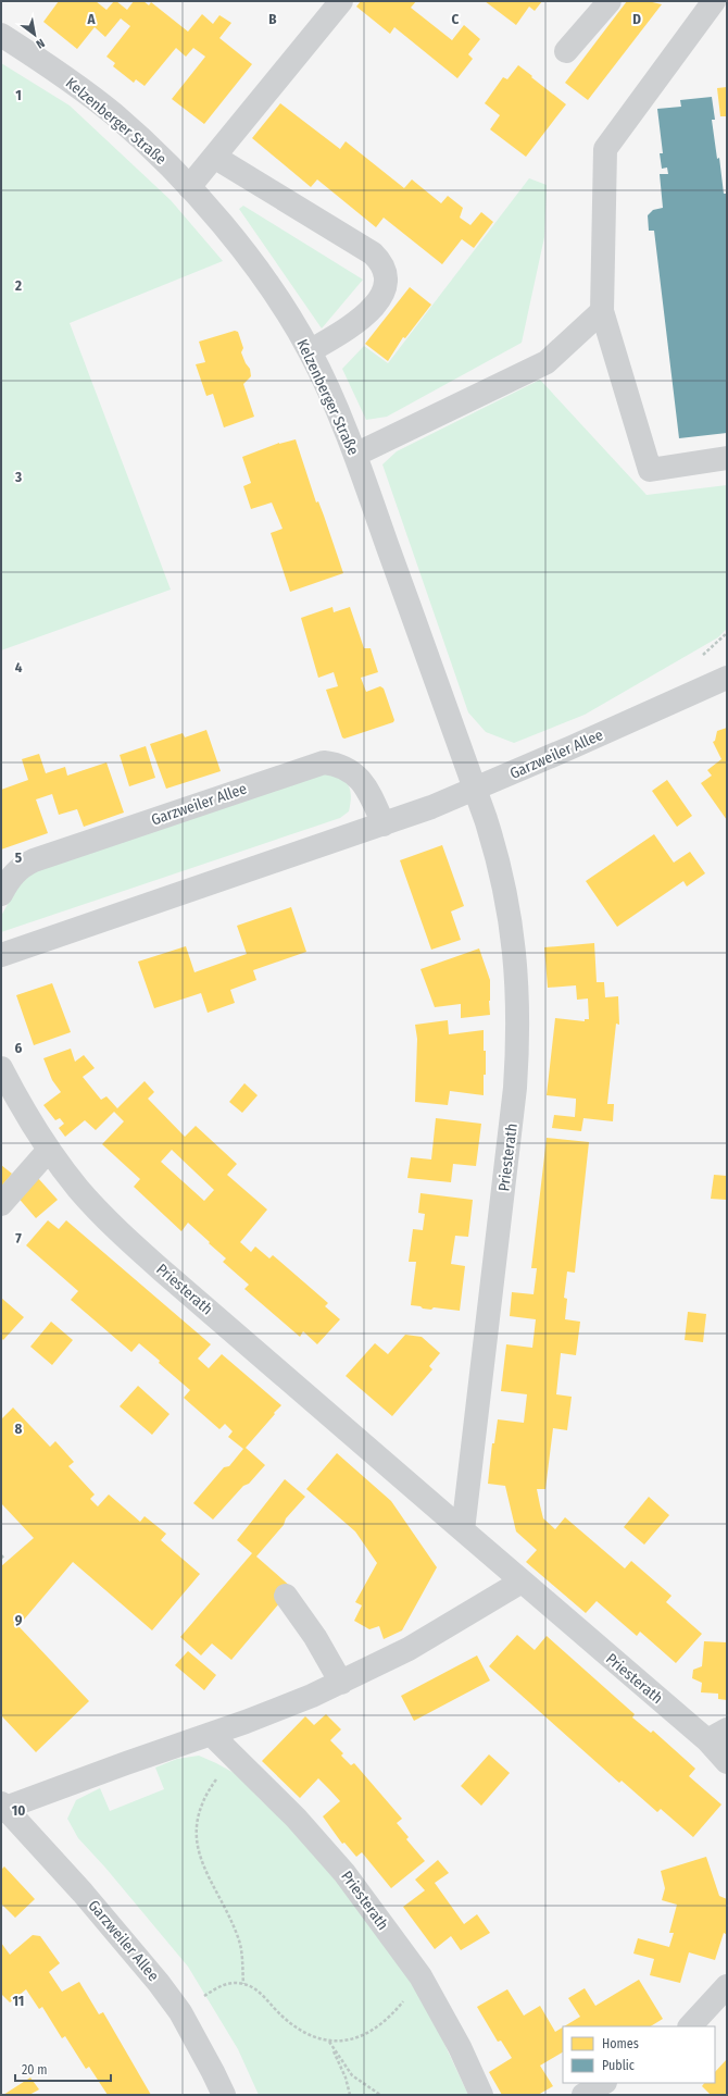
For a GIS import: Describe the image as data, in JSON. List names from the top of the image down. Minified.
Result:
{"streets":{"street":["Kelzenberger Straße","Garzweiler Allee","Priesterath"]},"crossings":[["Kelzenberger Straße","Garzweiler Allee"],["Kelzenberger Straße","Priesterath"],["Garzweiler Allee","Priesterath"]],"legend":["Homes","Public"],"scale_bar":"20 m","north":"bottom right","grid":{"columns":["A","B","C","D"],"rows":["1","2","3","4","5","6","7","8","9","10","11"]}}
